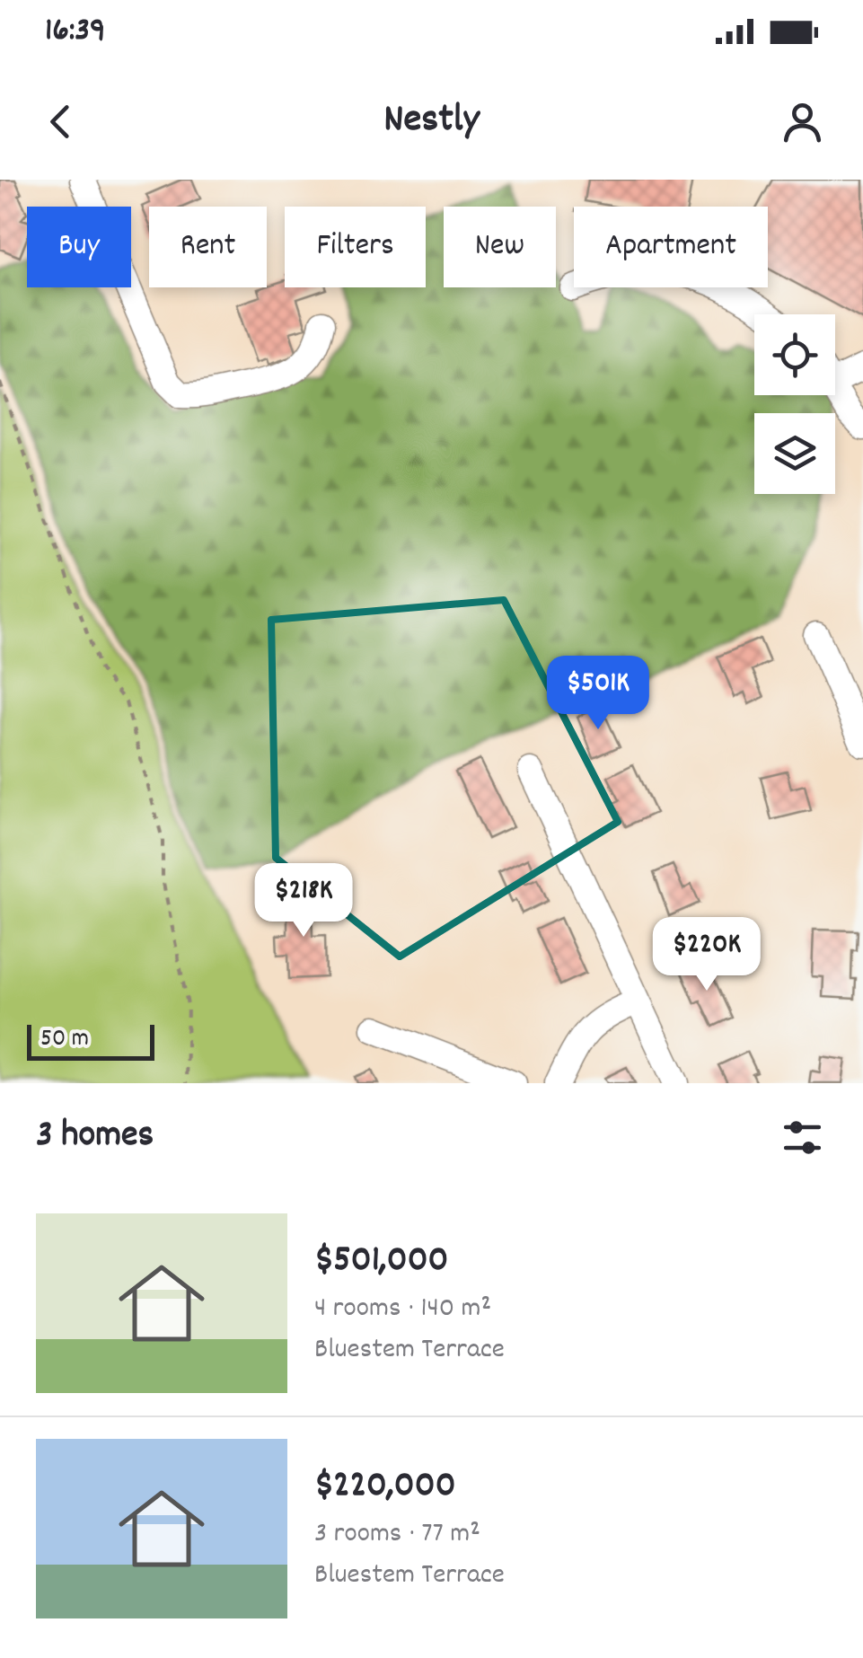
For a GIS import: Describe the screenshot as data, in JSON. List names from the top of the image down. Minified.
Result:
{"scale_bar":"50 m","page":{"status":"16:39","header":"Nestly","chip":["Buy","Rent","Filters","New","Apartment"],"price":["$501K","$218K","$220K"],"scale":"50 m","heading":"3 homes","list":[{"name":"$501,000","note":"4 rooms · 140 m² · Bluestem Terrace"},{"name":"$220,000","note":"3 rooms · 77 m² · Bluestem Terrace"}]}}
